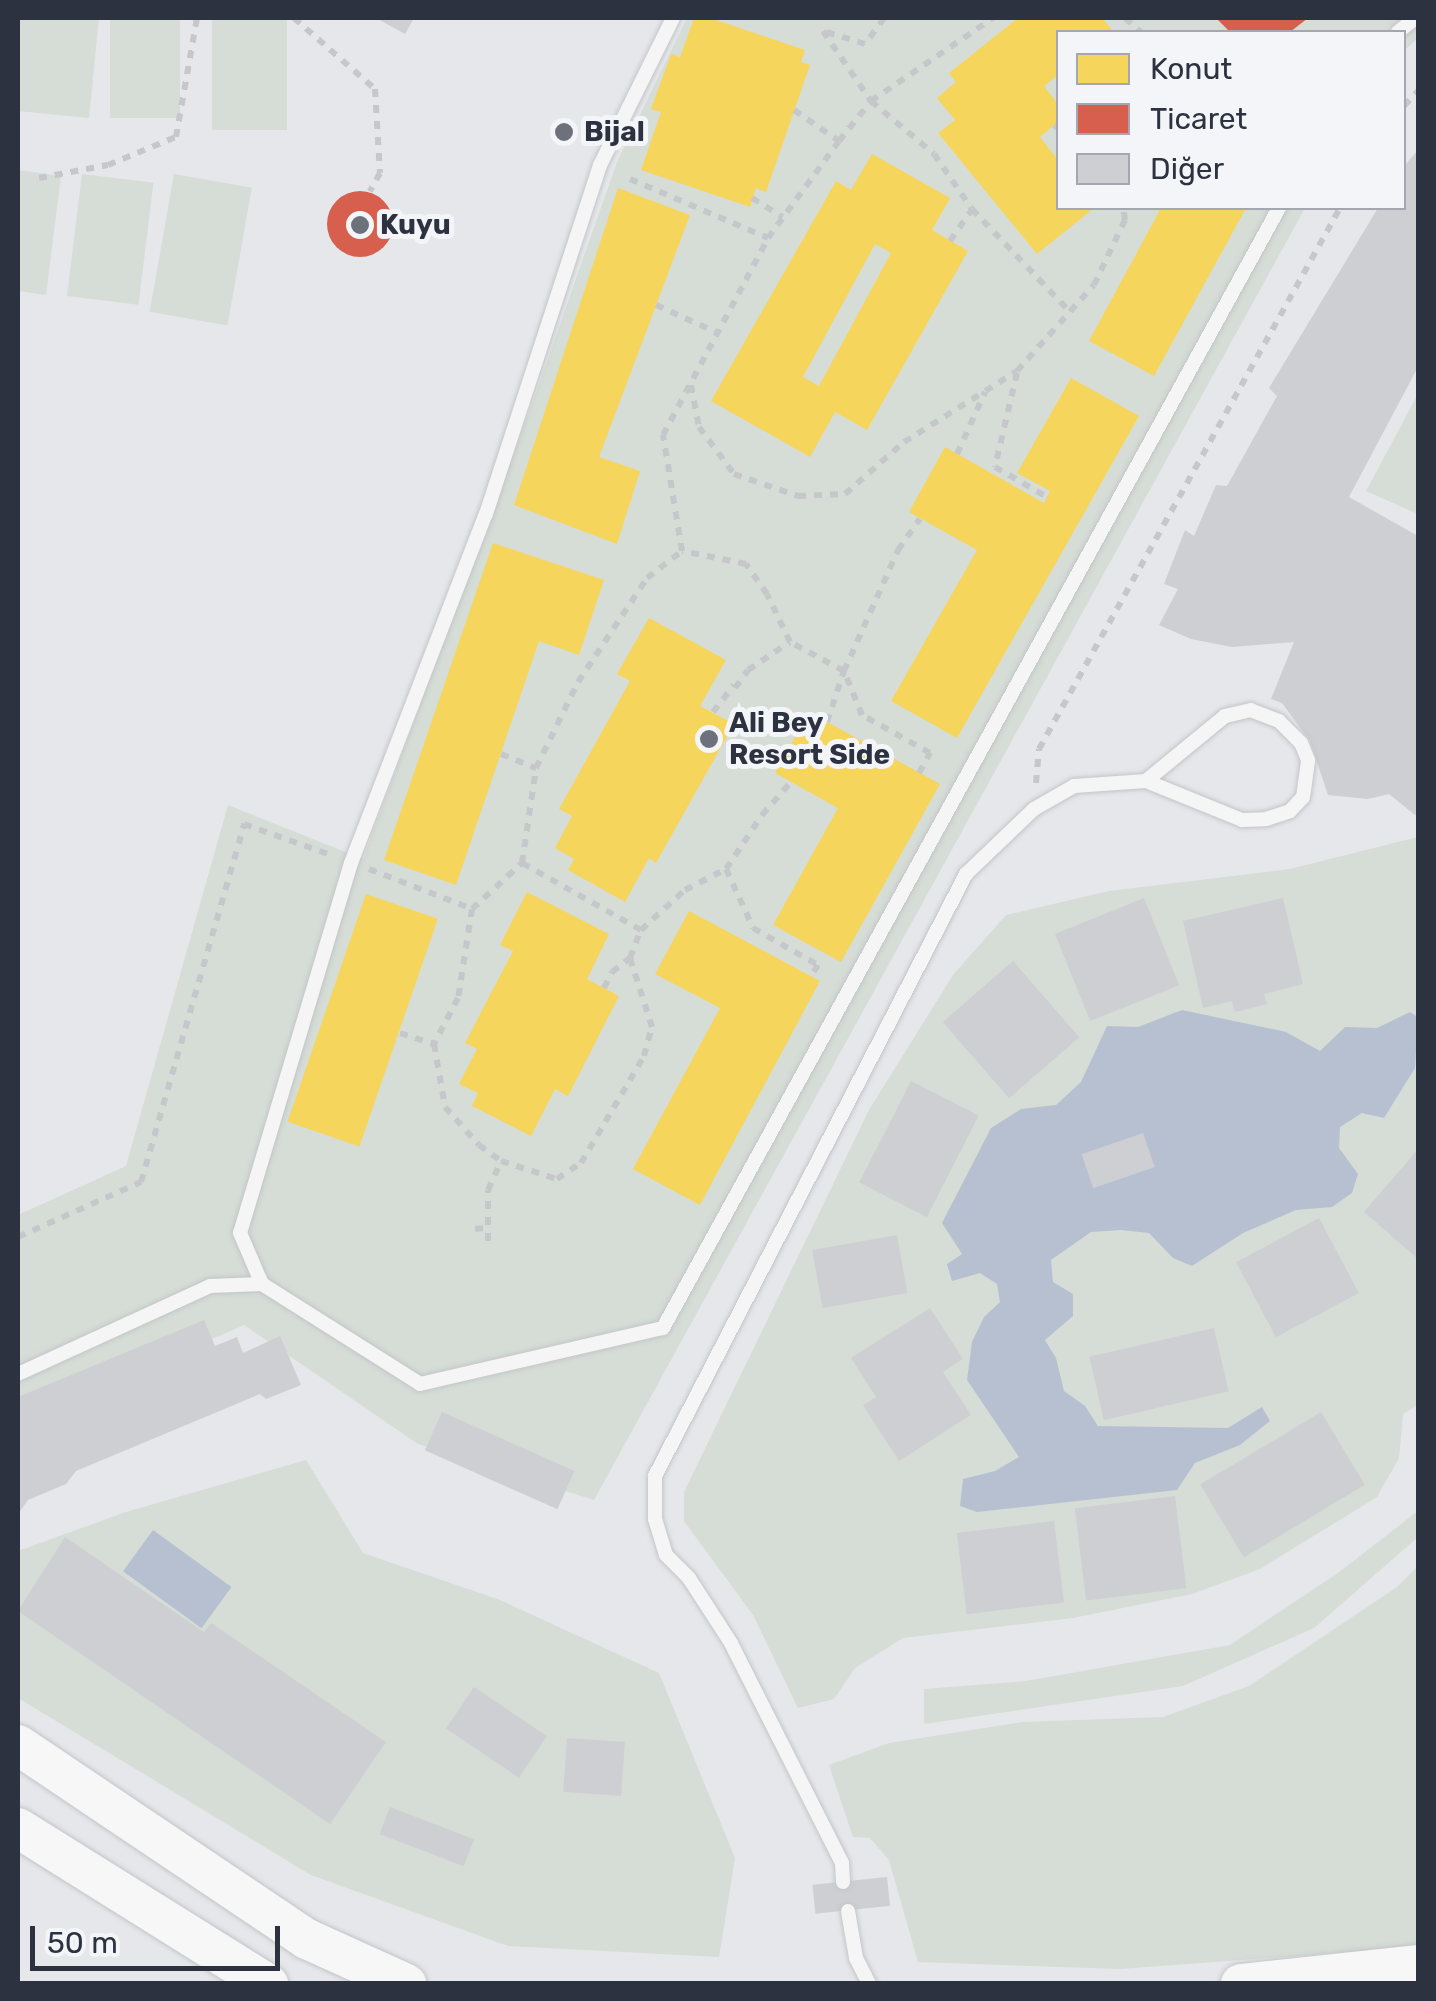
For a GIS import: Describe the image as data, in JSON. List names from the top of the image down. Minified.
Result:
{"places":["Bijal","Kuyu","Ali Bey Resort Side"],"legend":["Konut","Ticaret","Diğer"],"scale_bar":"50 m"}
